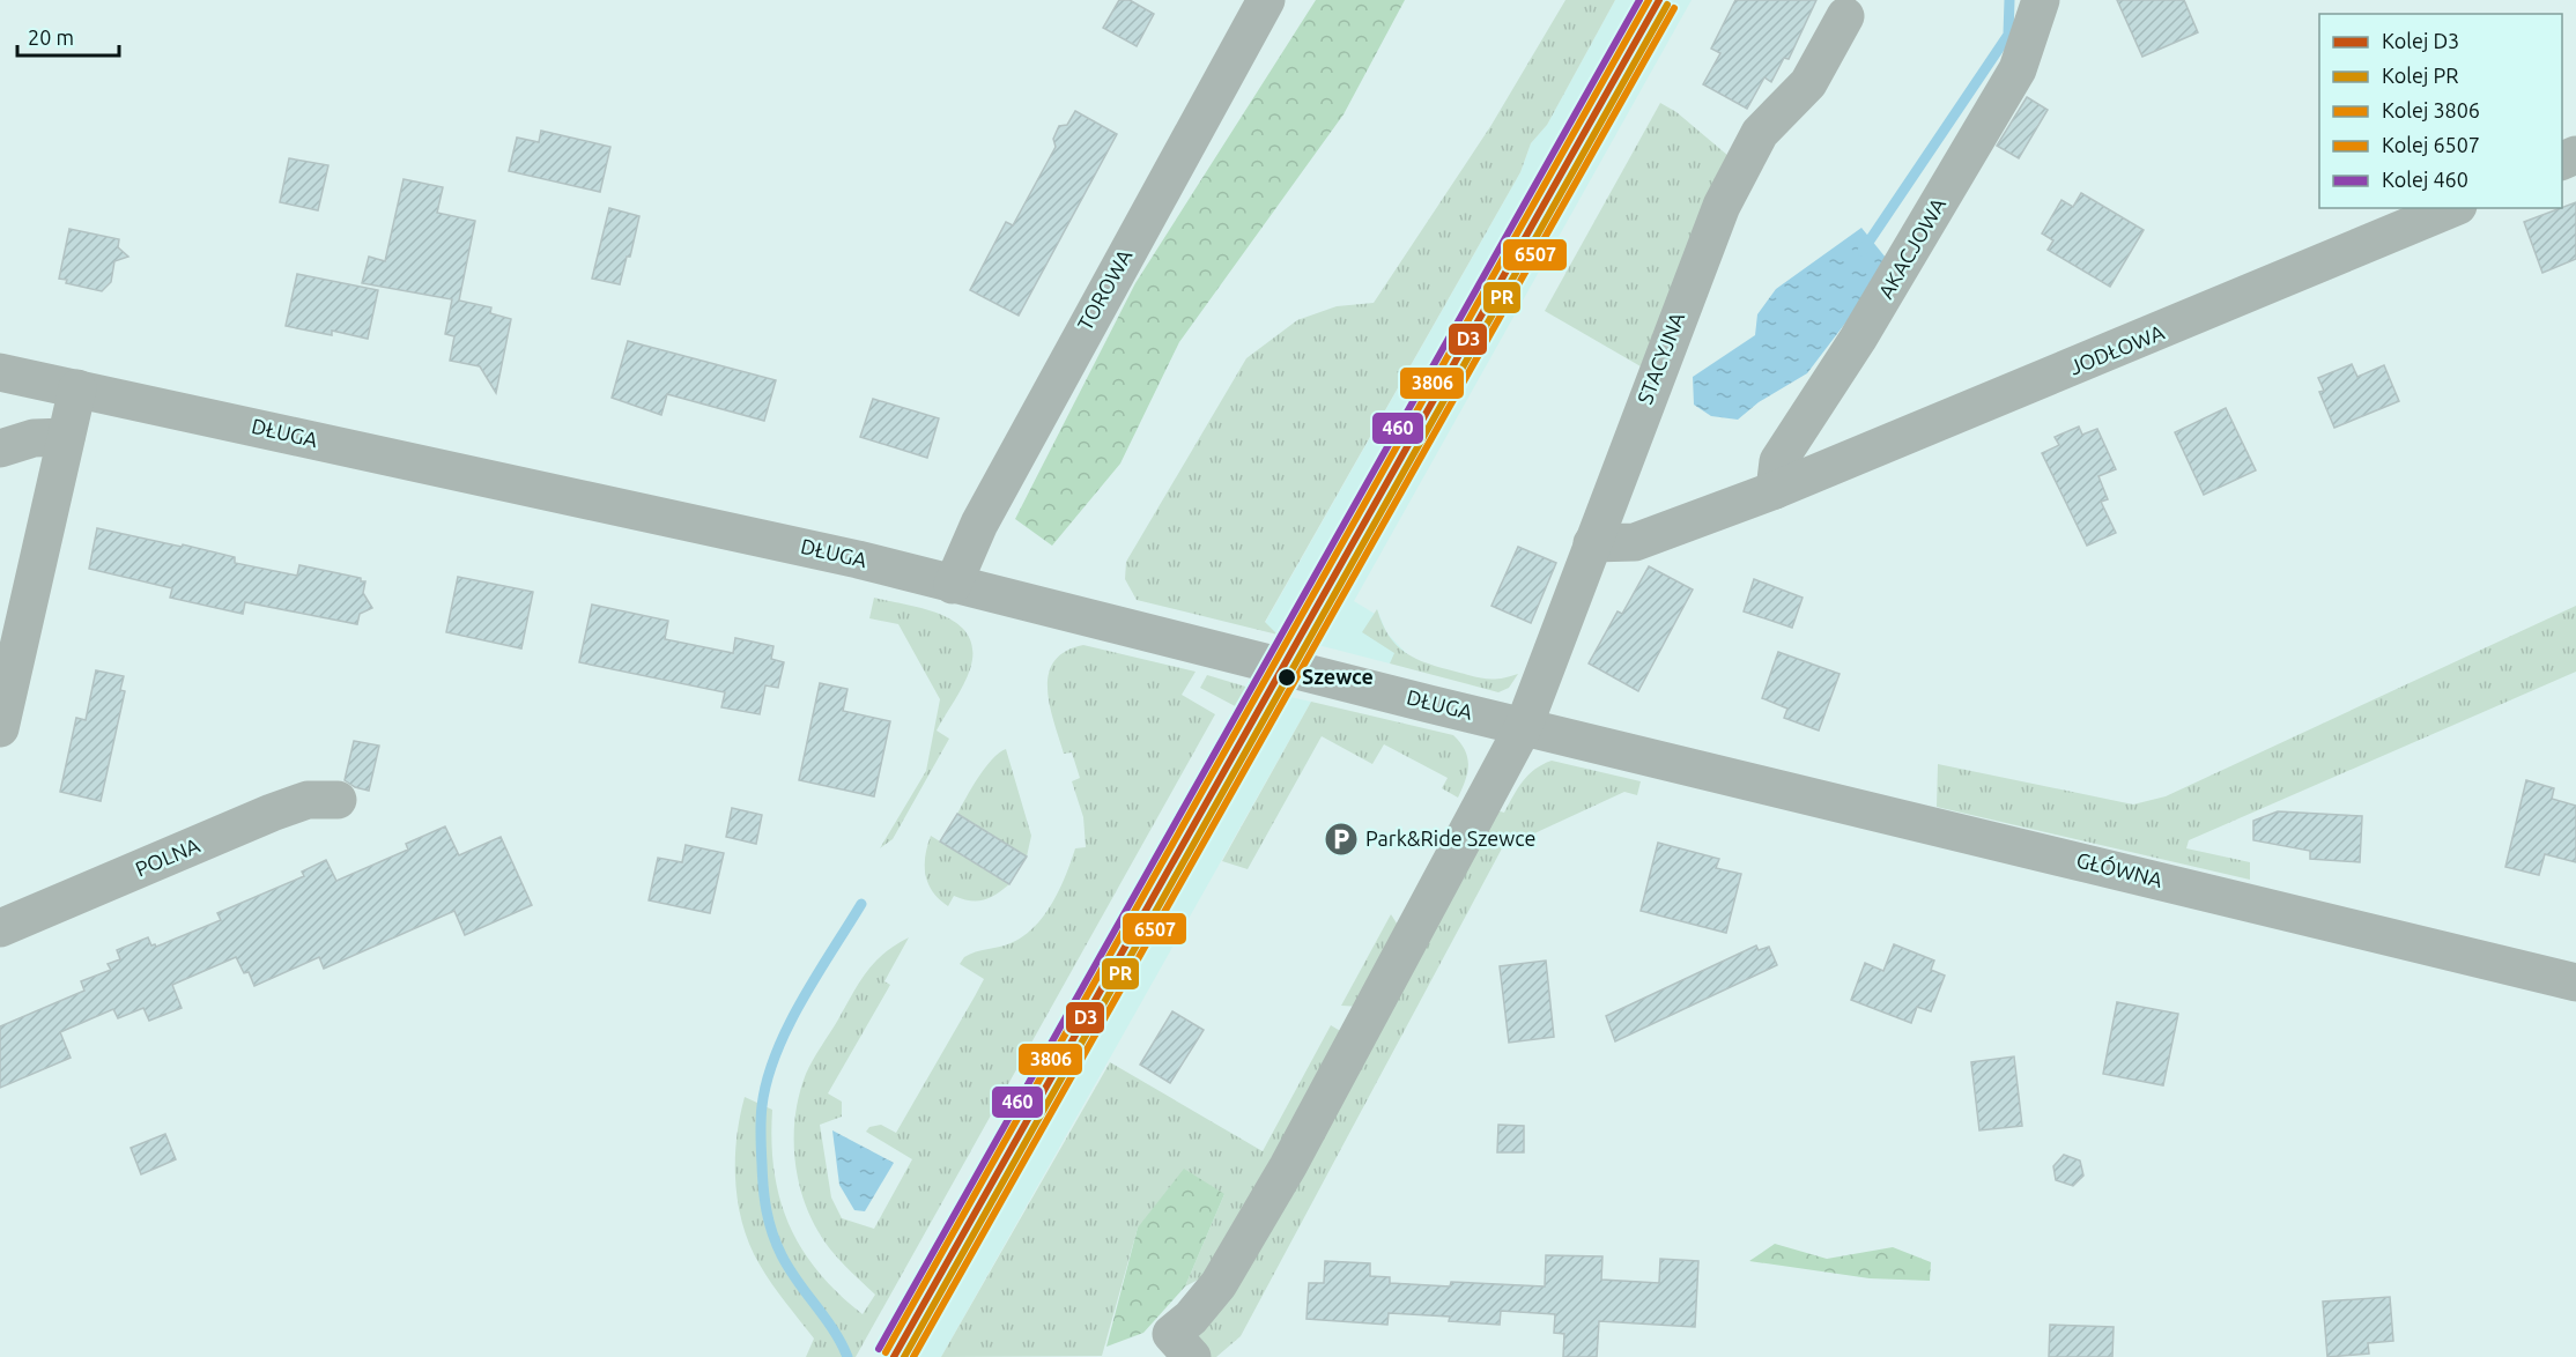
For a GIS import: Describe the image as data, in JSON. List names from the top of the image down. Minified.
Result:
{"streets":{"street":["AKACJOWA","TOROWA","JODŁOWA","STACYJNA","DŁUGA","POLNA","GŁÓWNA"]},"crossings":[["AKACJOWA","JODŁOWA"],["TOROWA","DŁUGA"],["JODŁOWA","STACYJNA"],["STACYJNA","DŁUGA"],["DŁUGA","GŁÓWNA"]],"places":{"other":["Szewce"],"parking":["Park&Ride Szewce"]},"lines":["rail line D3","rail line 3806","rail line 460","rail line PR","rail line 6507"],"legend":["Kolej D3","Kolej PR","Kolej 3806","Kolej 6507","Kolej 460"],"scale_bar":"20 m"}
